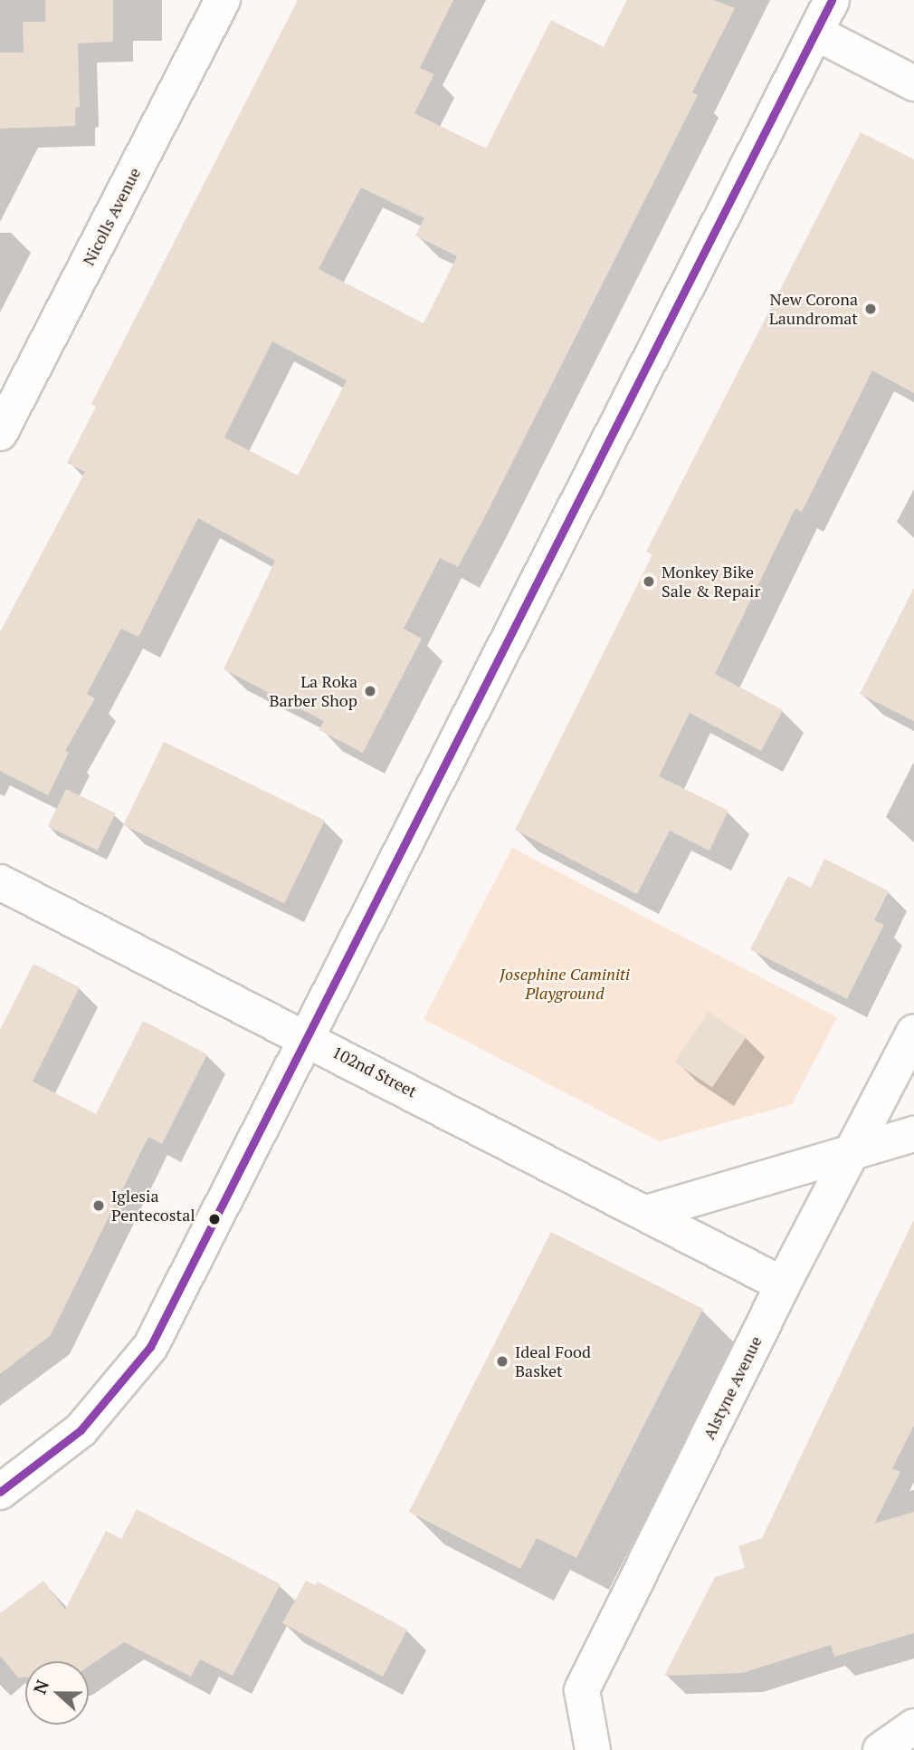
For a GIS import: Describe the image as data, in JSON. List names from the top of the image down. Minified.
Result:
{"streets":{"street":["Nicolls Avenue","102nd Street","Alstyne Avenue"]},"crossings":[["102nd Street","Alstyne Avenue"]],"parks":["Josephine Caminiti Playground"],"places":["New Corona Laundromat","Monkey Bike Sale & Repair","La Roka Barber Shop","Iglesia Pentecostal","Ideal Food Basket"],"north":"left"}
